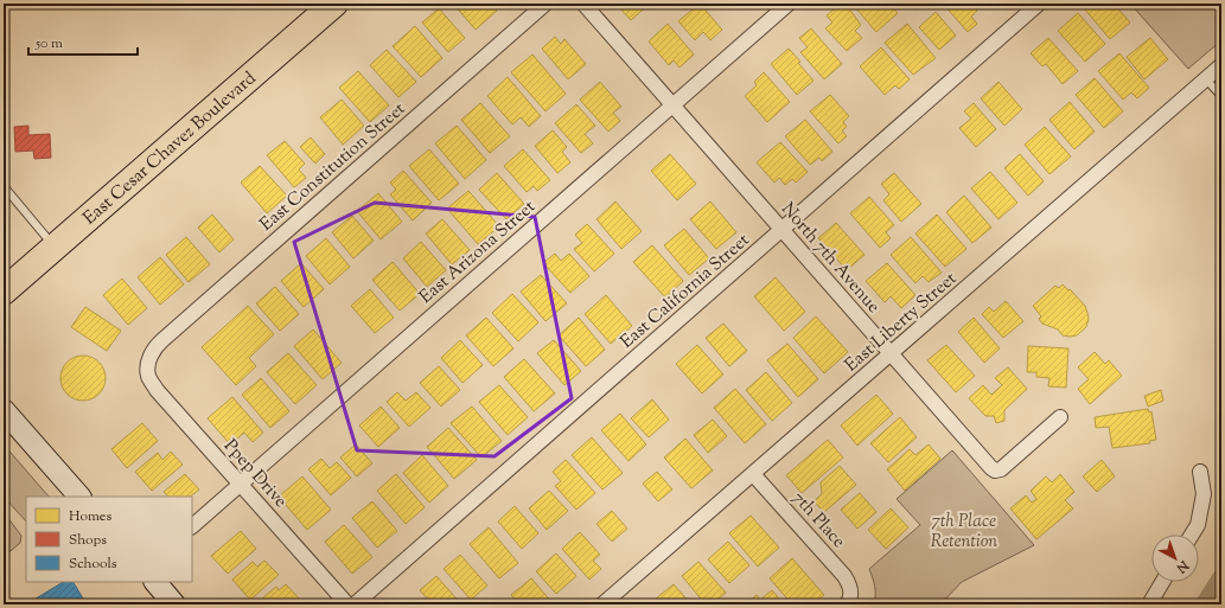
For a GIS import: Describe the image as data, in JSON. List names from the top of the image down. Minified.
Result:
{"streets":{"highway":["East Cesar Chavez Boulevard"],"street":["East Constitution Street","East Arizona Street","North 7th Avenue","East California Street","East Liberty Street","Ppep Drive","7th Place"]},"crossings":[["East Constitution Street","Ppep Drive"],["East Arizona Street","North 7th Avenue"],["East Arizona Street","Ppep Drive"],["North 7th Avenue","East California Street"],["North 7th Avenue","East Liberty Street"],["East Liberty Street","7th Place"]],"parks":["7th Place Retention"],"legend":["Homes","Shops","Schools"],"scale_bar":"50 m","north":"bottom right"}
